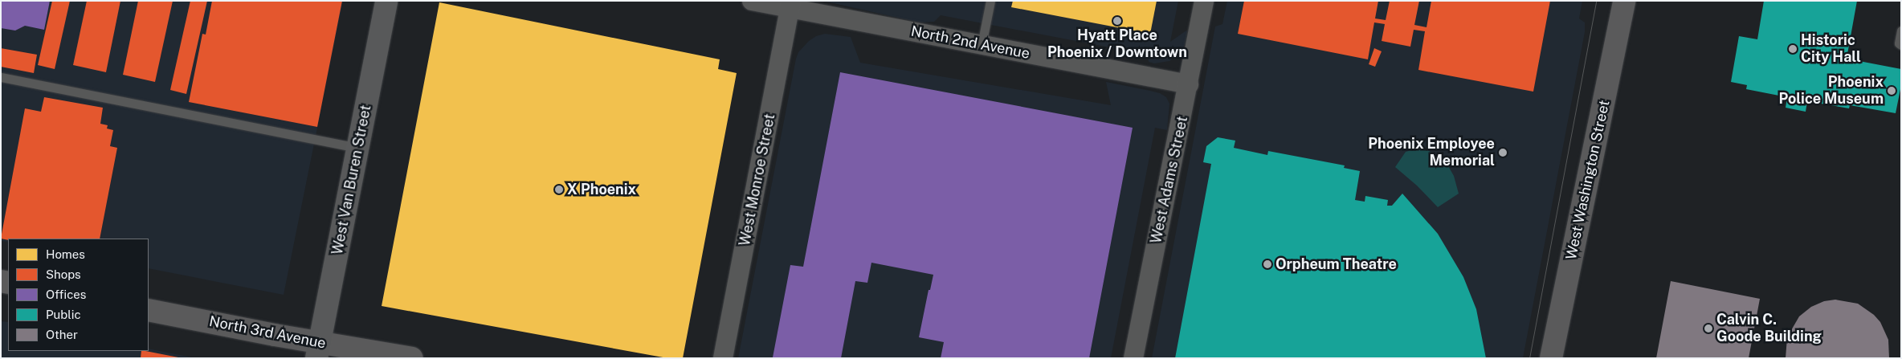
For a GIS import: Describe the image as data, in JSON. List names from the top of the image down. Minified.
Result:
{"streets":{"main road":["West Van Buren Street","West Washington Street","North 3rd Avenue"],"street":["North 2nd Avenue","West Monroe Street","West Adams Street"]},"crossings":[["North 2nd Avenue","West Monroe Street"],["North 2nd Avenue","West Adams Street"],["West Van Buren Street","North 3rd Avenue"]],"places":["Hyatt Place Phoenix / Downtown","Historic City Hall","Phoenix Police Museum","Phoenix Employee Memorial","X Phoenix","Orpheum Theatre","Calvin C. Goode Building"],"legend":["Homes","Shops","Offices","Public","Other"]}
